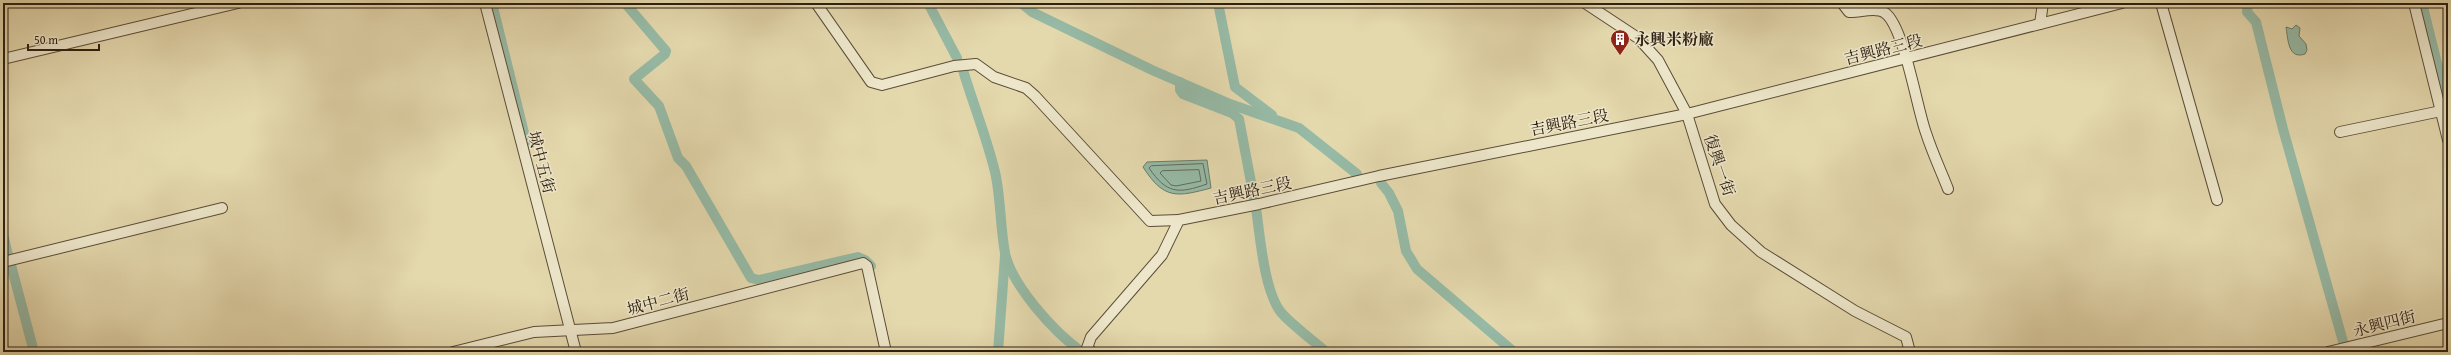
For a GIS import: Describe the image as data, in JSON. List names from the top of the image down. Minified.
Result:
{"streets":{"street":["吉興路三段","城中五街","復興一街","城中二街","永興四街"]},"crossings":[["吉興路三段","復興一街"],["城中五街","城中二街"]],"places":{"building":["永興米粉廠"]},"scale_bar":"50 m"}
